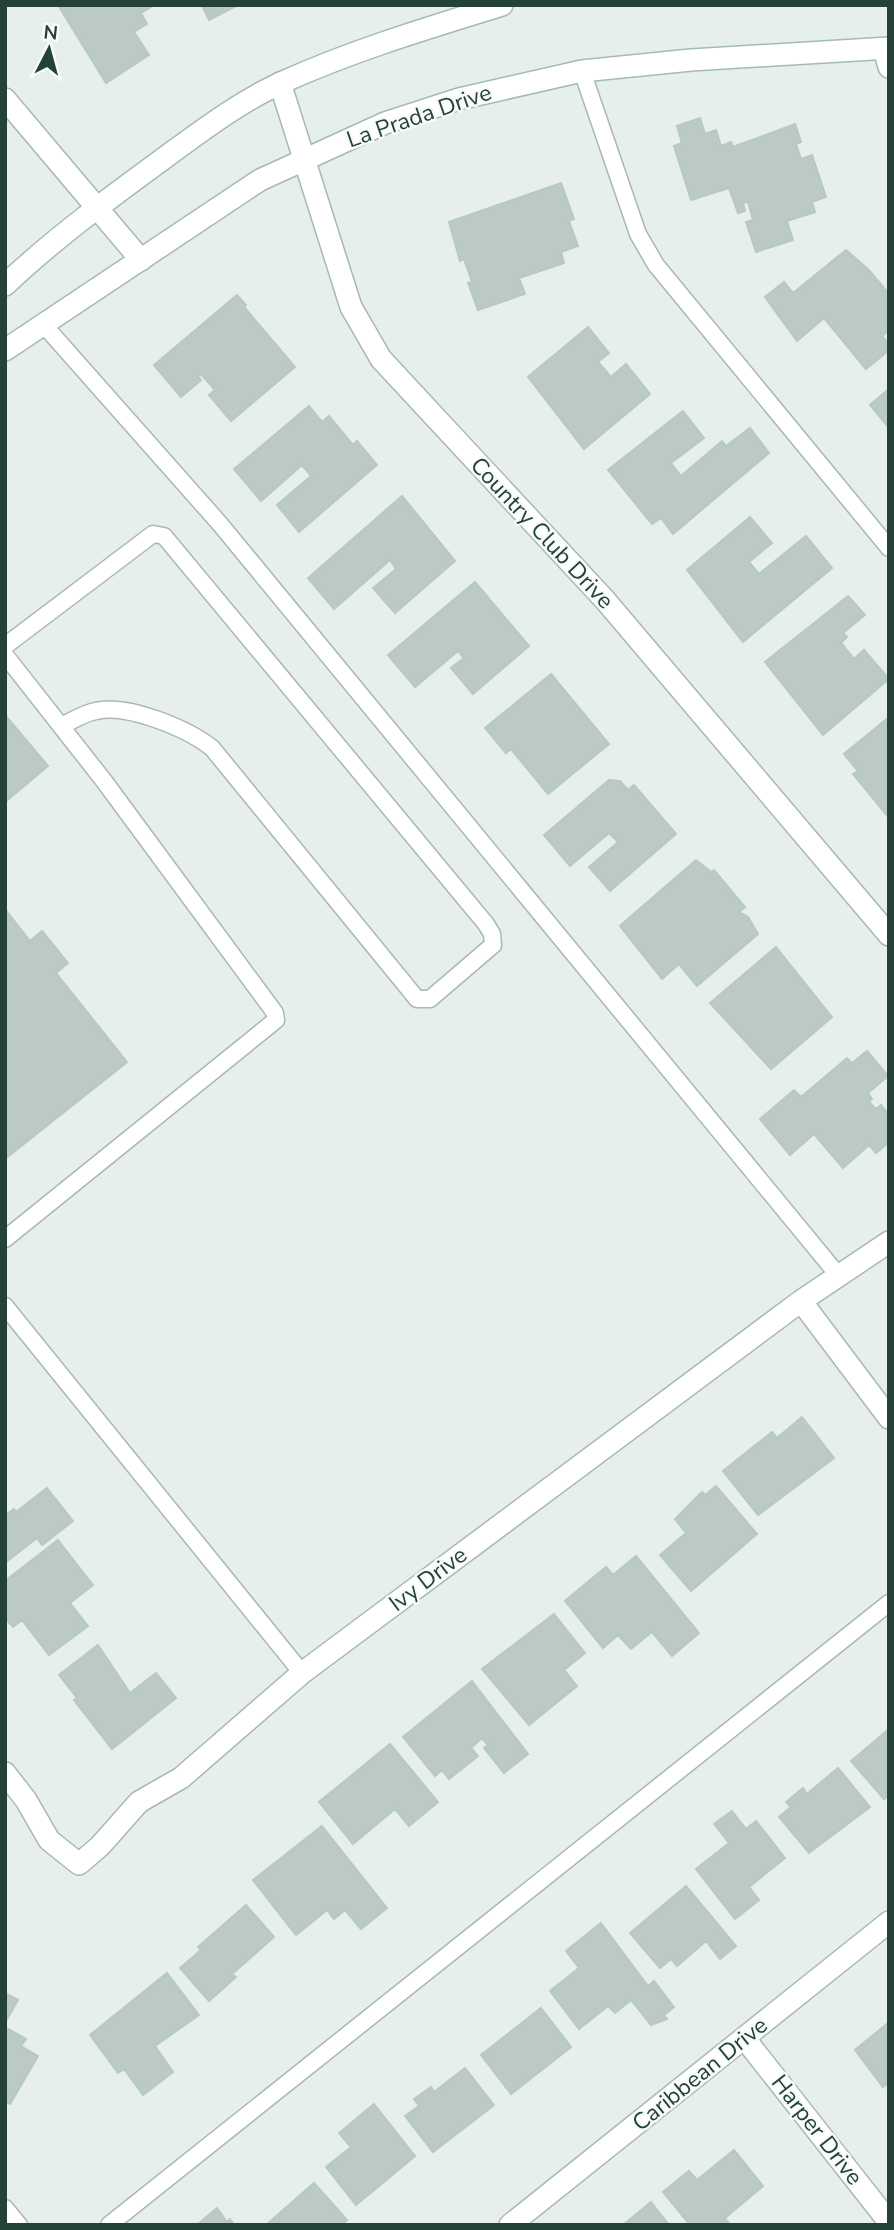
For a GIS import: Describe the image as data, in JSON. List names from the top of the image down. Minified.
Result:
{"streets":{"street":["La Prada Drive","Country Club Drive","Ivy Drive","Caribbean Drive","Harper Drive"]},"crossings":[["La Prada Drive","Country Club Drive"],["Caribbean Drive","Harper Drive"]],"north":"top"}
